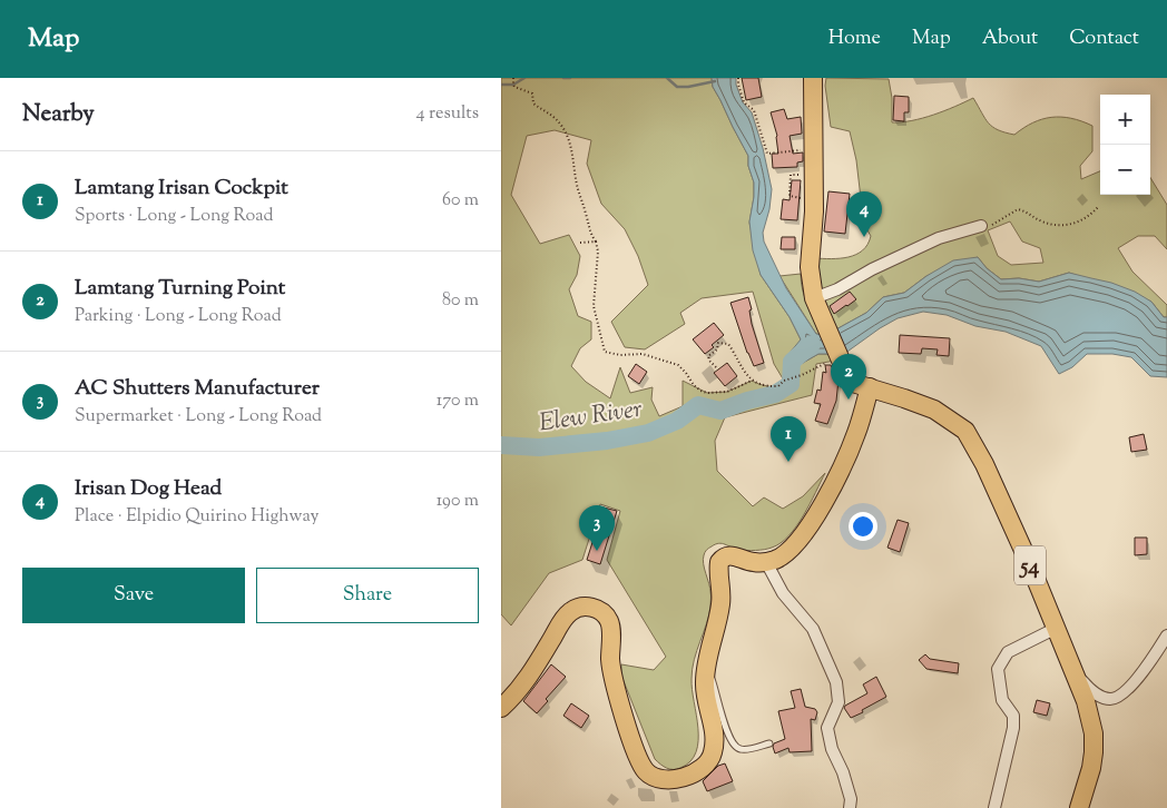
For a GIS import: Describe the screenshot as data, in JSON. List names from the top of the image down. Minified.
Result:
{"streets":{"main road":["54"]},"water":["Elew River"],"page":{"header":"Map","nav":["Home","Map","About","Contact"],"heading":["Nearby","4 results"],"map_buttons":["+","−"],"list":[{"mark":"1","name":"Lamtang Irisan Cockpit","note":"Sports · Long - Long Road","value":"60 m"},{"mark":"2","name":"Lamtang Turning Point","note":"Parking · Long - Long Road","value":"80 m"},{"mark":"3","name":"AC Shutters Manufacturer","note":"Supermarket · Long - Long Road","value":"170 m"},{"mark":"4","name":"Irisan Dog Head","note":"Place · Elpidio Quirino Highway","value":"190 m"}],"pins":["4","2","1","3"],"buttons":["Save","Share"]}}
